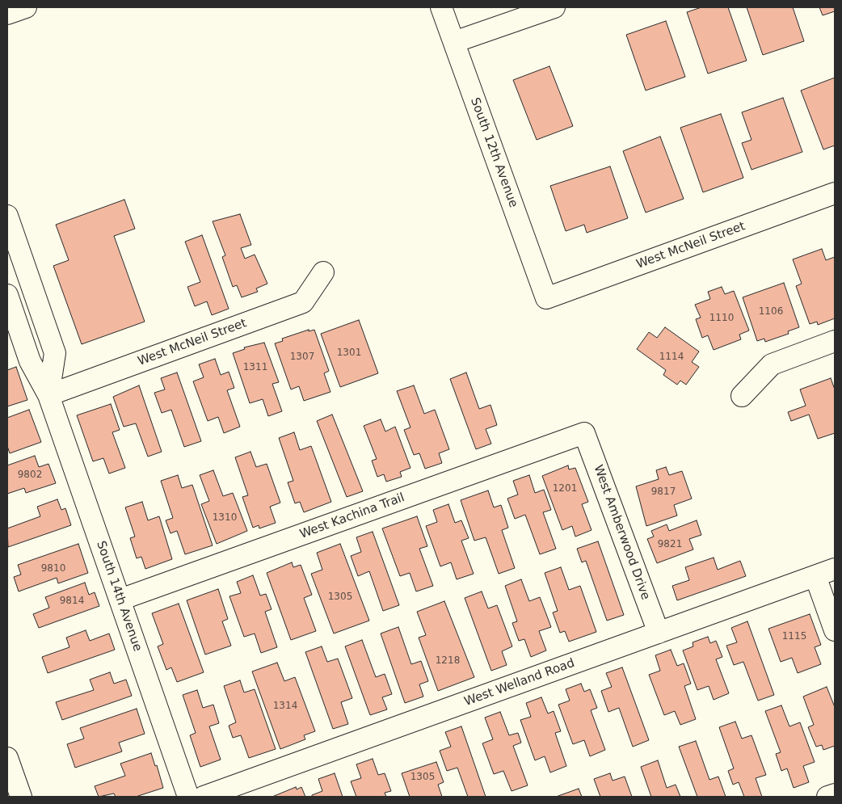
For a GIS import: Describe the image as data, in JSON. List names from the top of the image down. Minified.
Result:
{"streets":{"street":["South 12th Avenue","West McNeil Street","West Kachina Trail","West Amberwood Drive","South 14th Avenue","West Welland Road"]},"crossings":[["South 12th Avenue","West McNeil Street"],["West McNeil Street","South 14th Avenue"],["West Kachina Trail","West Amberwood Drive"],["West Kachina Trail","South 14th Avenue"],["West Amberwood Drive","West Welland Road"]],"house_numbers":["1106","1110","1301","1307","1114","1311","9802","1201","9817","1310","9821","9810","1305","9814","1115","1218","1314","1305"]}
